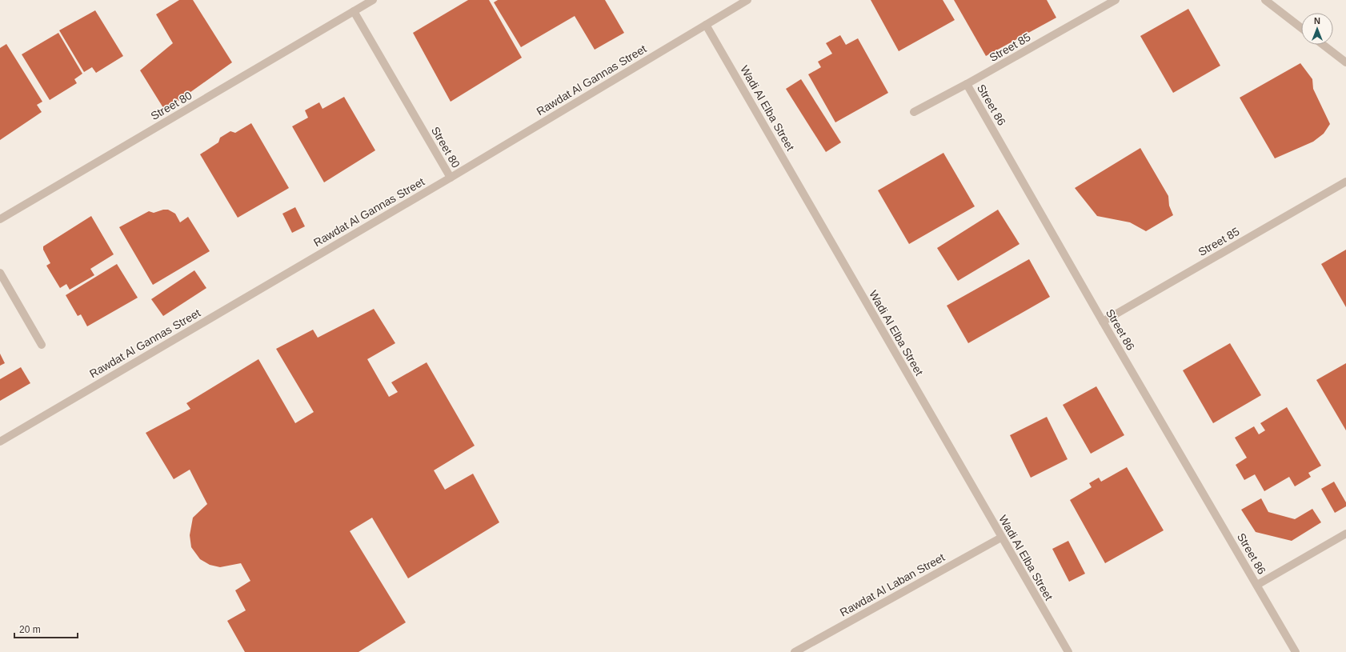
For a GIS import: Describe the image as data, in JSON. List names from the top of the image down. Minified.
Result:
{"streets":{"street":["Street 85","Rawdat Al Gannas Street","Street 86","Street 80","Wadi Al Elba Street","Rawdat Al Laban Street"]},"crossings":[["Street 85","Street 86"],["Rawdat Al Gannas Street","Street 80"],["Rawdat Al Gannas Street","Wadi Al Elba Street"],["Wadi Al Elba Street","Rawdat Al Laban Street"]],"scale_bar":"20 m","north":"top"}
